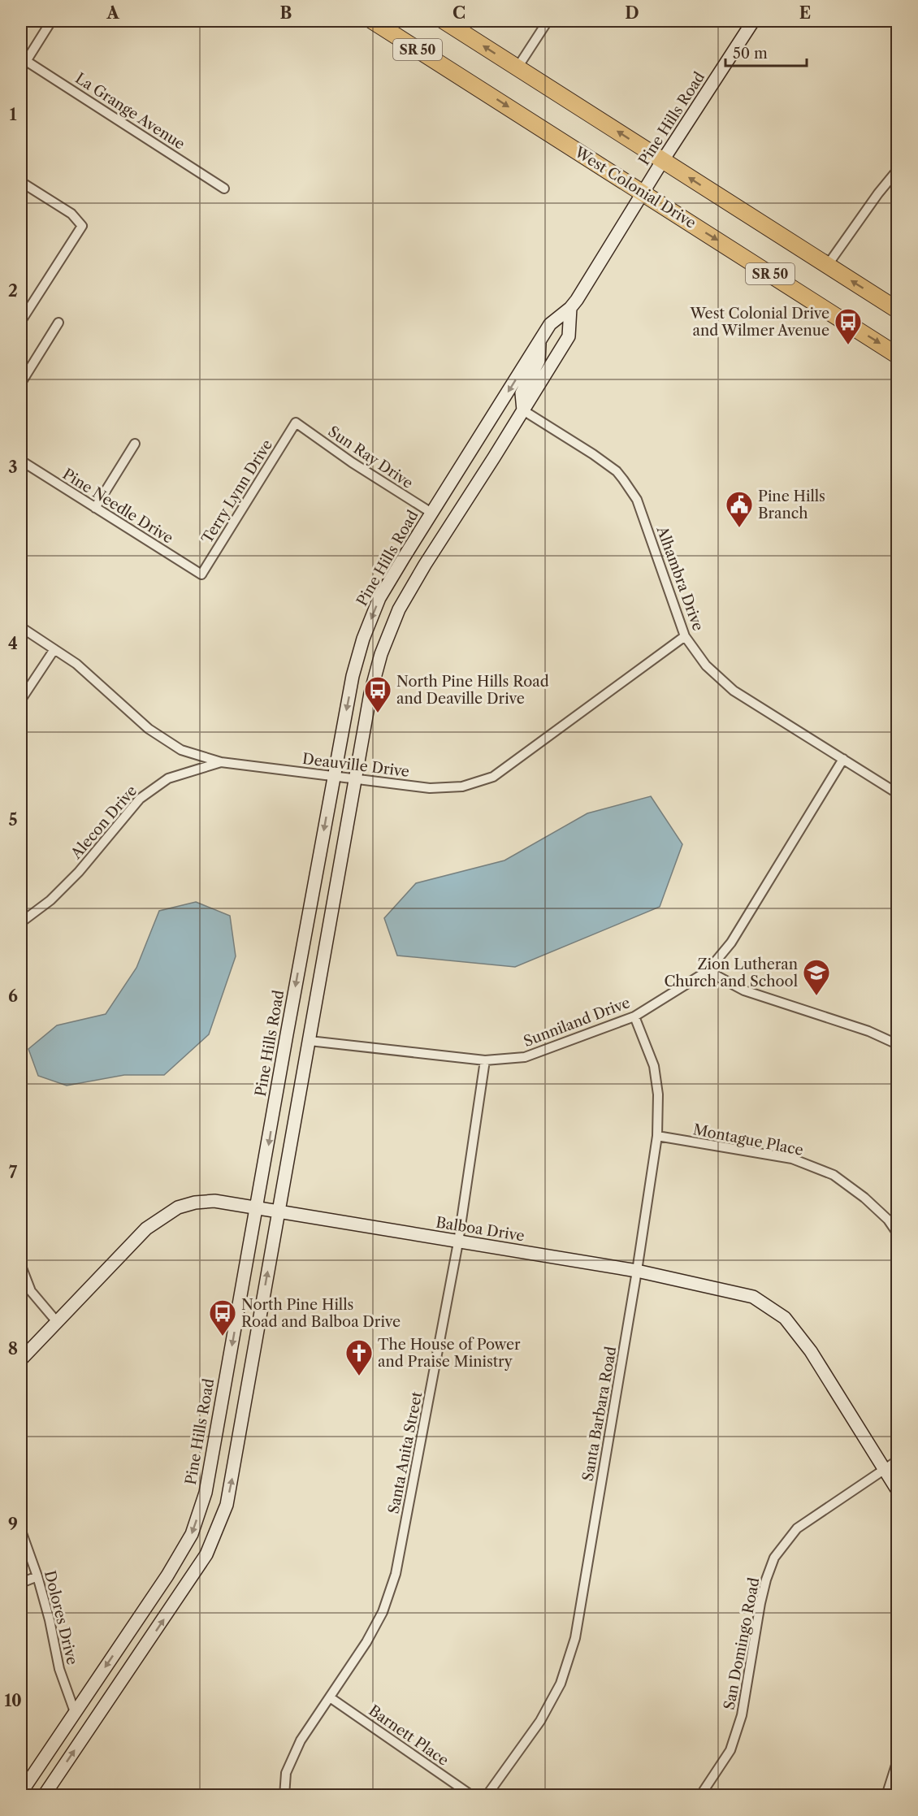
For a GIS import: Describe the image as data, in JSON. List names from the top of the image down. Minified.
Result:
{"streets":{"highway":["SR 50","West Colonial Drive"],"main road":["Pine Hills Road","Balboa Drive"],"street":["La Grange Avenue","Sun Ray Drive","Terry Lynn Drive","Pine Needle Drive","Alhambra Drive","Deauville Drive","Alecon Drive","Sunniland Drive","Montague Place","Santa Barbara Road","Santa Anita Street","Dolores Drive","San Domingo Road","Barnett Place"]},"crossings":[["SR 50","Pine Hills Road"],["Pine Hills Road","West Colonial Drive"],["Pine Hills Road","Sun Ray Drive"],["Pine Hills Road","Alhambra Drive"],["Pine Hills Road","Deauville Drive"],["Pine Hills Road","Sunniland Drive"],["Pine Hills Road","Balboa Drive"],["Pine Hills Road","Dolores Drive"],["Sun Ray Drive","Terry Lynn Drive"],["Terry Lynn Drive","Pine Needle Drive"],["Alhambra Drive","Deauville Drive"],["Alhambra Drive","Sunniland Drive"],["Deauville Drive","Alecon Drive"],["Sunniland Drive","Santa Barbara Road"],["Sunniland Drive","Santa Anita Street"],["Montague Place","Santa Barbara Road"],["Balboa Drive","Santa Barbara Road"],["Balboa Drive","Santa Anita Street"],["Balboa Drive","San Domingo Road"],["Santa Anita Street","Barnett Place"]],"places":{"bus stop":["West Colonial Drive and Wilmer Avenue","North Pine Hills Road and Deaville Drive","North Pine Hills Road and Balboa Drive"],"public building":["Pine Hills Branch"],"school or university":["Zion Lutheran Church and School"],"church":["The House of Power and Praise Ministry"]},"scale_bar":"50 m","grid":{"columns":["A","B","C","D","E"],"rows":["1","2","3","4","5","6","7","8","9","10"]}}
